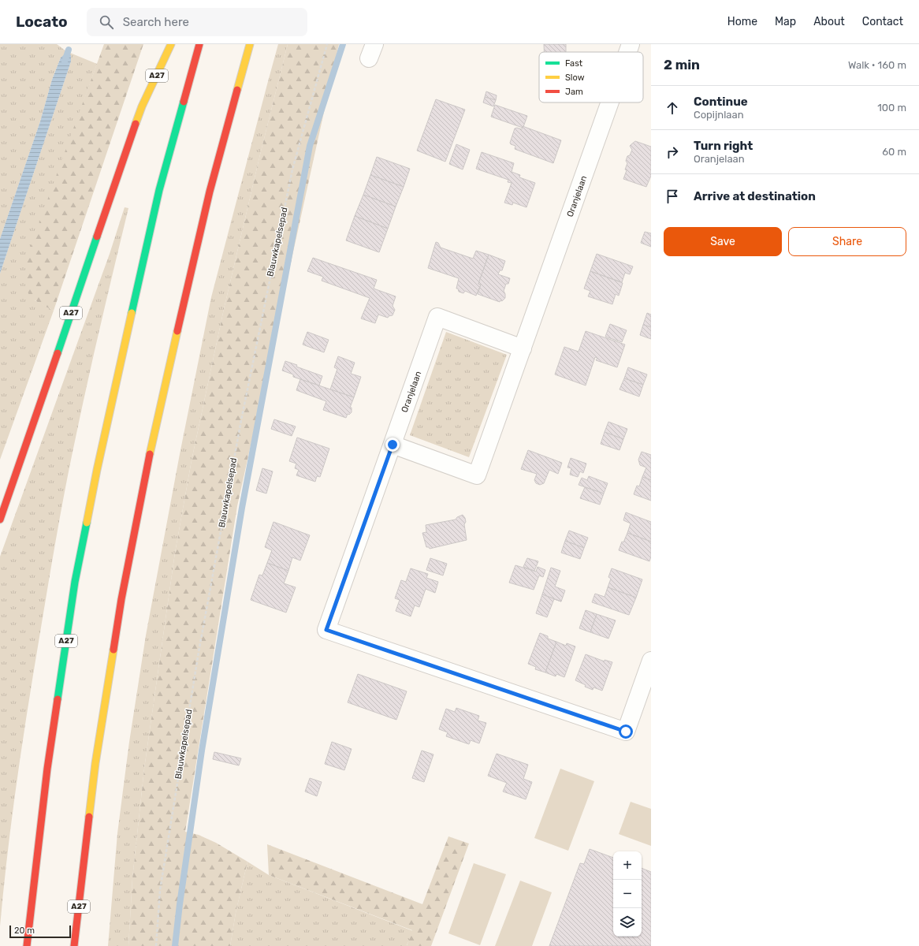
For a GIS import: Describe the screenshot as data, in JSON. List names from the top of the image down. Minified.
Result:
{"streets":{"highway":["A27"],"street":["Oranjelaan"],"path":["Blauwkapelsepad"]},"legend":["Fast","Slow","Jam"],"scale_bar":"20 m","page":{"header":"Locato","search":"Search here","nav":["Home","Map","About","Contact"],"heading":["2 min","Walk · 160 m"],"list":[["Continue","Copijnlaan","100 m"],["Turn right","Oranjelaan","60 m"],"Arrive at destination"],"buttons":["Save","Share"],"map_buttons":["+","−"],"scale":"20 m"}}
